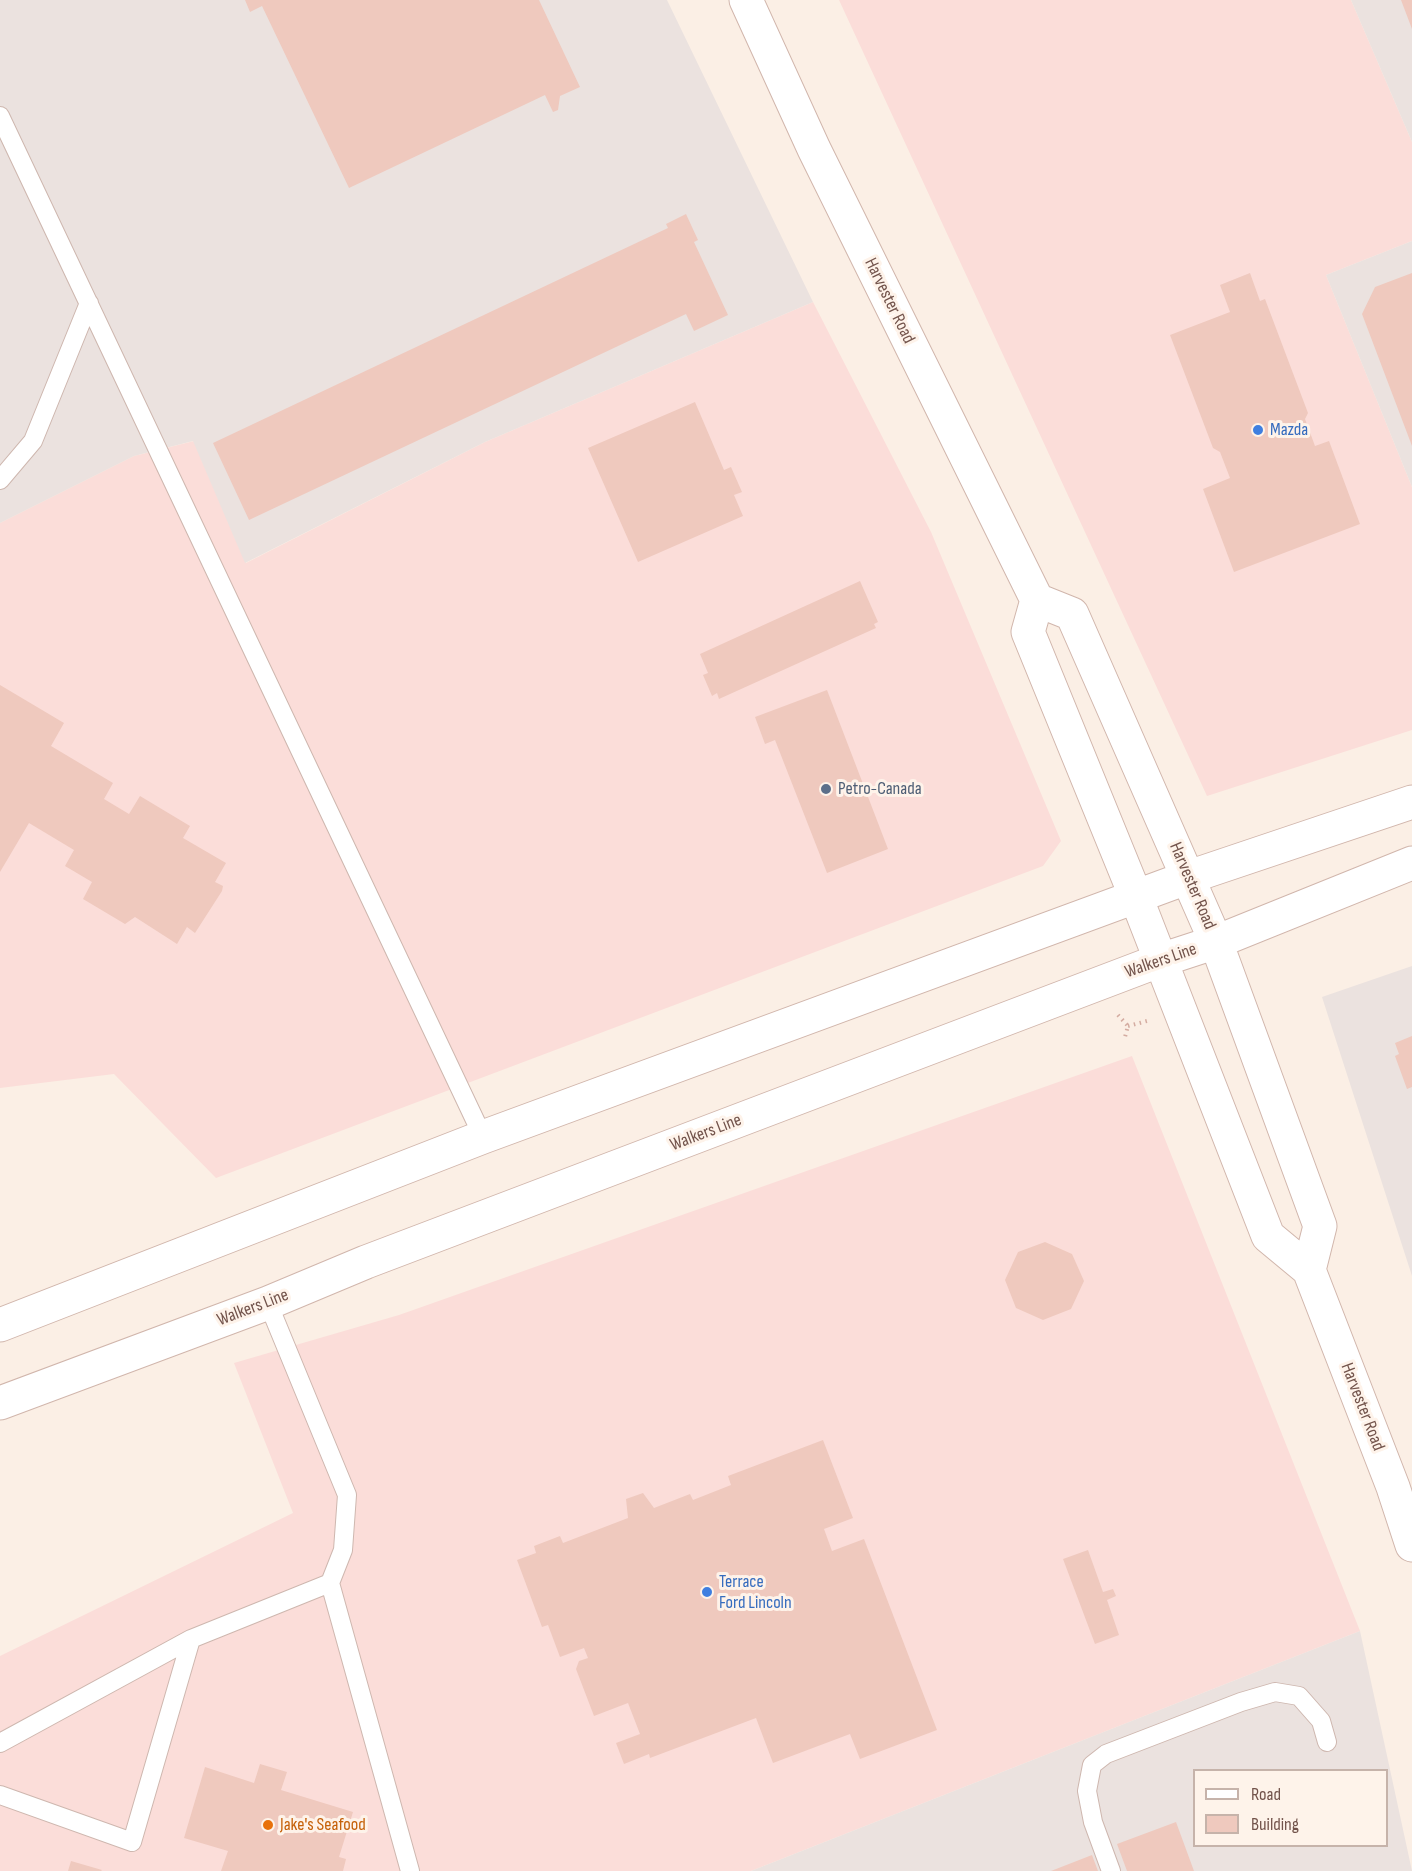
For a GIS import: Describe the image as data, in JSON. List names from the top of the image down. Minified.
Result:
{"streets":{"main road":["Harvester Road","Walkers Line"]},"crossings":[["Harvester Road","Walkers Line"]],"places":["Mazda","Petro-Canada","Terrace Ford Lincoln","Jake's Seafood"],"legend":["Road","Building"]}
